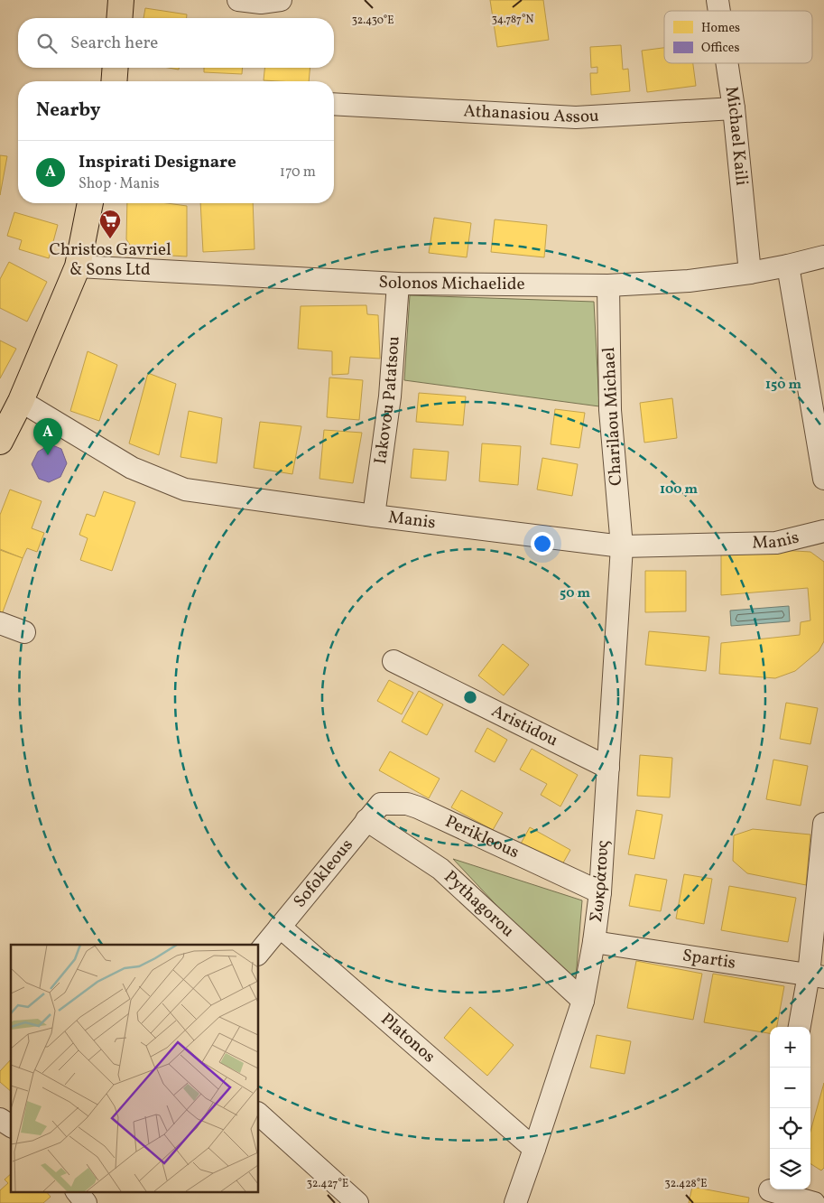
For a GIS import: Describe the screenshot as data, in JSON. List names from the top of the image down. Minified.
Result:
{"streets":{"street":["Athanasiou Assou","Michael Kaili","Solonos Michaelide","Iakovou Patatsou","Charilaou Michael","Manis","Aristidou","Perikleous","Sofokleous","Σωκράτους","Pythagorou","Spartis","Platonos"]},"crossings":[["Athanasiou Assou","Michael Kaili"],["Michael Kaili","Solonos Michaelide"],["Solonos Michaelide","Iakovou Patatsou"],["Solonos Michaelide","Charilaou Michael"],["Iakovou Patatsou","Manis"],["Charilaou Michael","Manis"],["Charilaou Michael","Σωκράτους"],["Manis","Σωκράτους"],["Aristidou","Σωκράτους"],["Perikleous","Sofokleous"],["Perikleous","Σωκράτους"],["Perikleous","Pythagorou"],["Sofokleous","Pythagorou"],["Sofokleous","Platonos"],["Σωκράτους","Pythagorou"],["Σωκράτους","Spartis"],["Σωκράτους","Platonos"]],"places":{"supermarket":["Christos Gavriel & Sons Ltd"]},"legend":["Homes","Offices"],"page":{"search":"Search here","heading":"Nearby","list":[{"mark":"A","name":"Inspirati Designare","note":"Shop · Manis","value":"170 m"}],"pins":"A","map_buttons":["+","−"]},"coordinates":["34.787°N","32.430°E","32.427°E","32.428°E"],"rings":["150 m","100 m","50 m"]}
